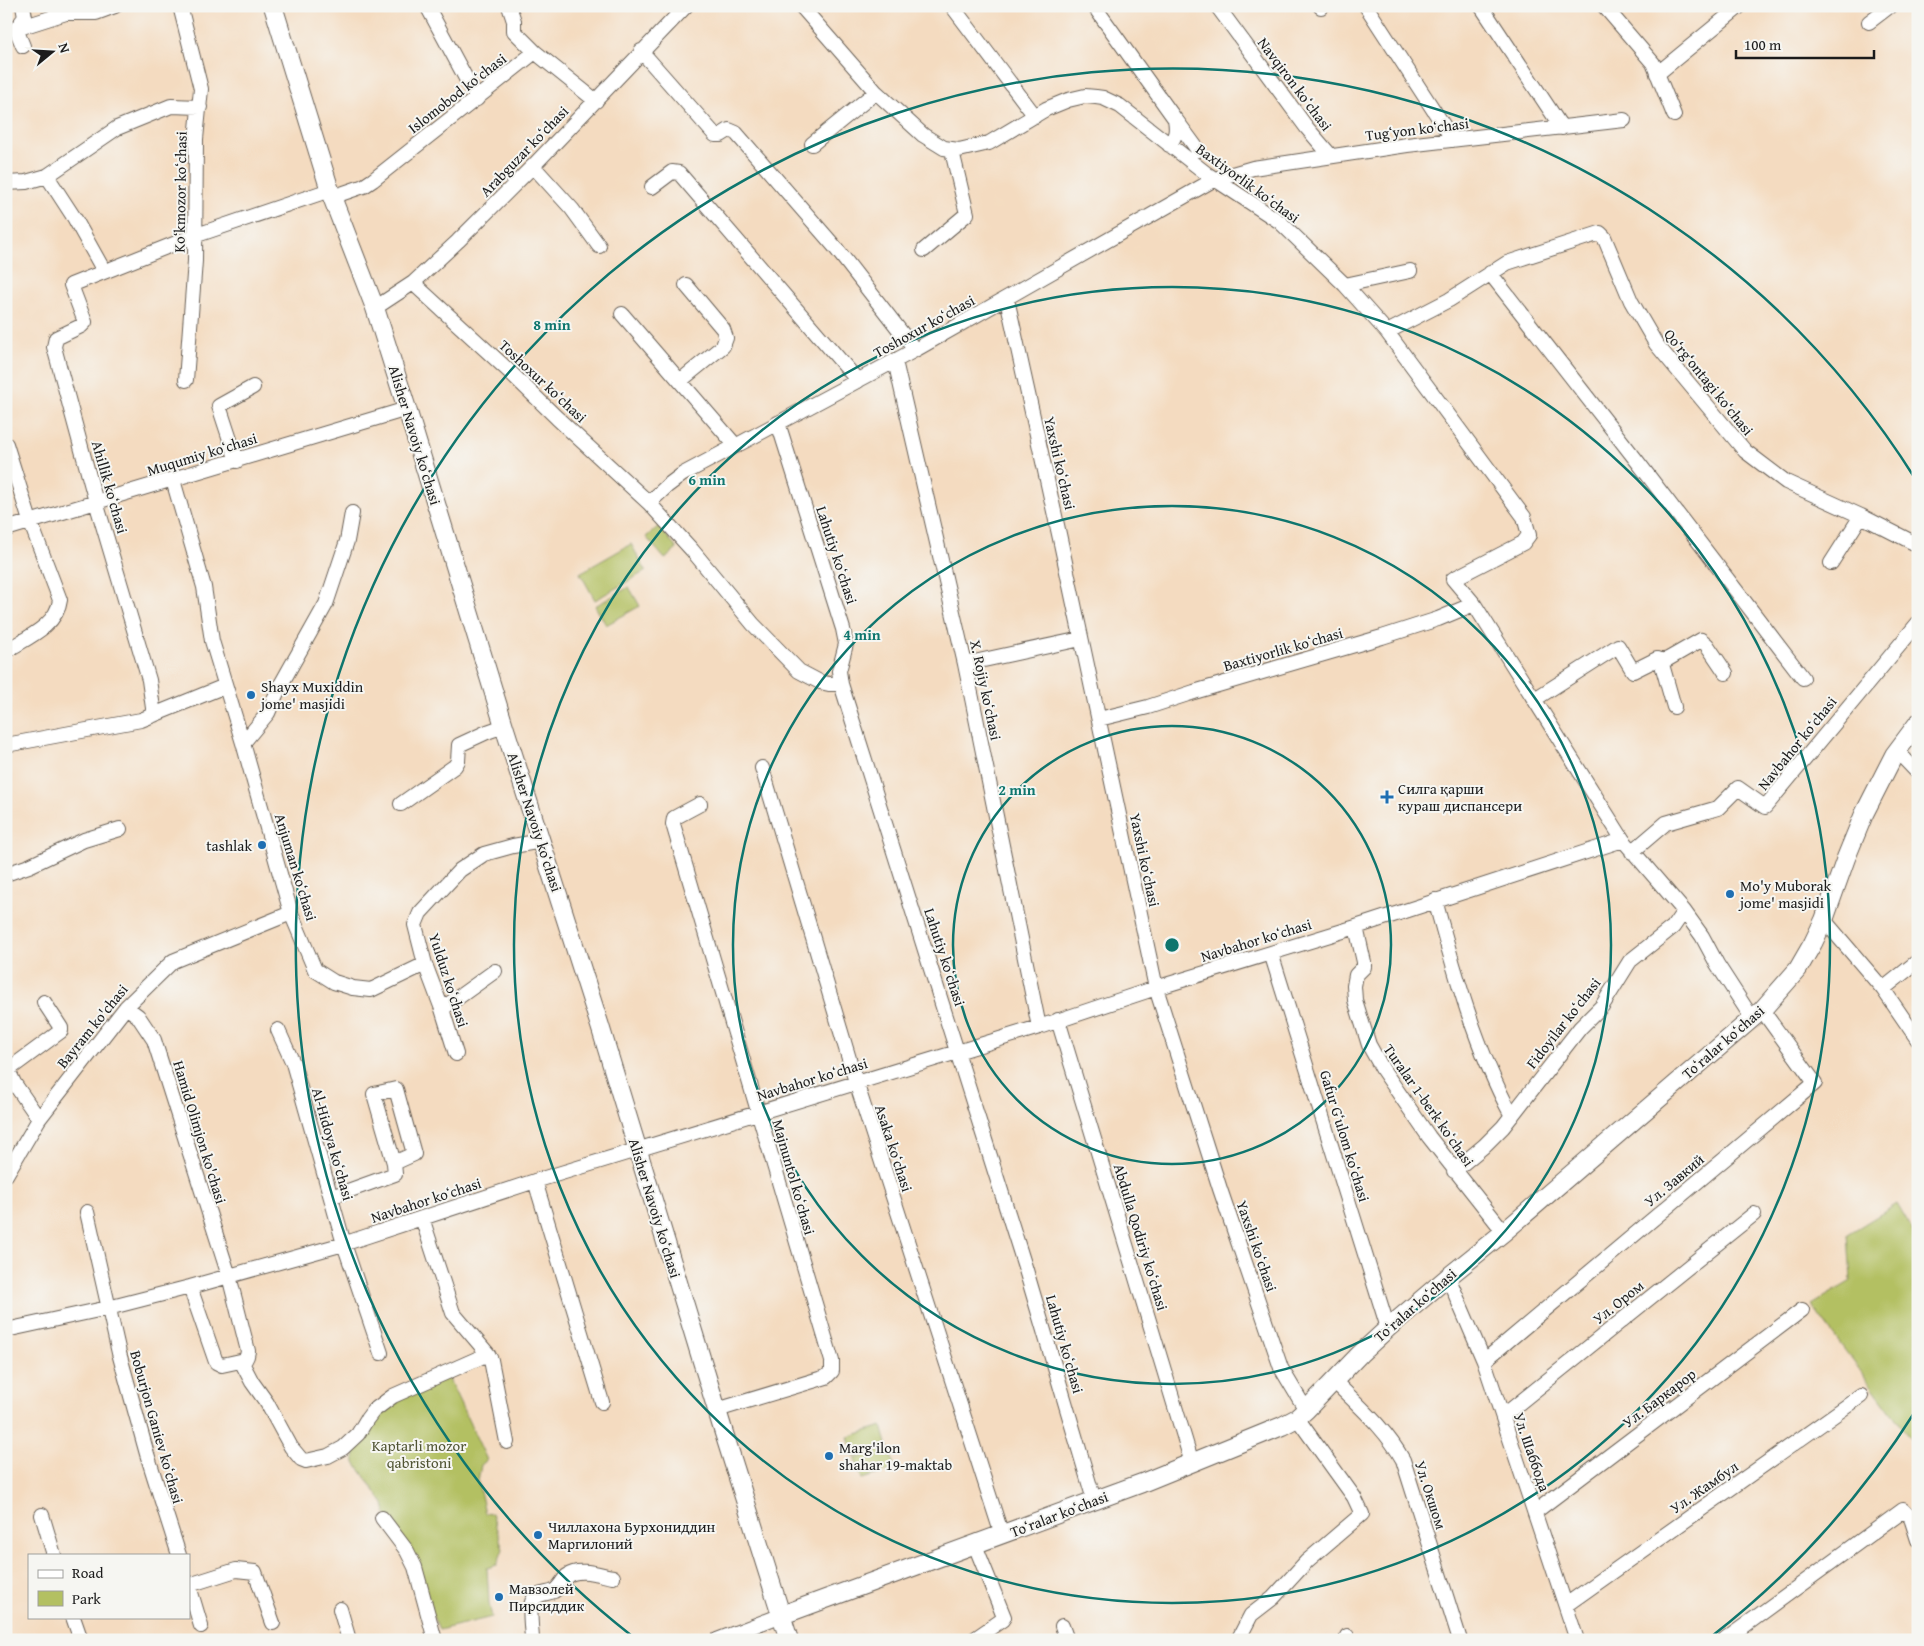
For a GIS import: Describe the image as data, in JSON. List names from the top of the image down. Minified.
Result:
{"streets":{"main road":["Alisher Navoiy koʻchasi","Toʻralar koʻchasi"],"street":["Navqiron koʻchasi","Islomobod koʻchasi","Tugʻyon koʻchasi","Arabguzar koʻchasi","Baxtiyorlik koʻchasi","Koʻkmozor koʻchasi","Toshoxur koʻchasi","Qo‘rg‘ontagi ko‘chasi","Muqumiy koʻchasi","Yaxshi koʻchasi","Ahillik koʻchasi","Lahutiy koʻchasi","X. Rojiy koʻchasi","Navbahor koʻchasi","Anjuman koʻchasi","Yulduz koʻchasi","Fidoyilar koʻchasi","Bayram ko'chasi","Turalar 1-berk koʻchasi","Hamid Olimjon ko'chasi","Gafur Gʻulom koʻchasi","Al-Hidoya koʻchasi","Asaka koʻchasi","Majnuntol koʻchasi","Ул. Завкий","Abdulla Qodiriy koʻchasi","Ул. Ором","Ул. Баркарор","Boburjon Ganiev koʻchasi","Ул. Шаббода","Ул. Жамбул","Ул. Окшом"]},"crossings":[["Navqiron koʻchasi","Tugʻyon koʻchasi"],["Islomobod koʻchasi","Koʻkmozor koʻchasi"],["Islomobod koʻchasi","Alisher Navoiy koʻchasi"],["Islomobod koʻchasi","Ahillik koʻchasi"],["Tugʻyon koʻchasi","Baxtiyorlik koʻchasi"],["Tugʻyon koʻchasi","Toshoxur koʻchasi"],["Arabguzar koʻchasi","Toshoxur koʻchasi"],["Arabguzar koʻchasi","Alisher Navoiy koʻchasi"],["Baxtiyorlik koʻchasi","Toshoxur koʻchasi"],["Baxtiyorlik koʻchasi","Qo‘rg‘ontagi ko‘chasi"],["Baxtiyorlik koʻchasi","Yaxshi koʻchasi"],["Baxtiyorlik koʻchasi","Navbahor koʻchasi"],["Toshoxur koʻchasi","Yaxshi koʻchasi"],["Toshoxur koʻchasi","Lahutiy koʻchasi"],["Toshoxur koʻchasi","X. Rojiy koʻchasi"],["Alisher Navoiy koʻchasi","Muqumiy koʻchasi"],["Alisher Navoiy koʻchasi","Navbahor koʻchasi"],["Alisher Navoiy koʻchasi","Yulduz koʻchasi"],["Alisher Navoiy koʻchasi","Toʻralar koʻchasi"],["Alisher Navoiy koʻchasi","Majnuntol koʻchasi"],["Muqumiy koʻchasi","Ahillik koʻchasi"],["Muqumiy koʻchasi","Anjuman koʻchasi"],["Yaxshi koʻchasi","Navbahor koʻchasi"],["Yaxshi koʻchasi","Toʻralar koʻchasi"],["Lahutiy koʻchasi","Navbahor koʻchasi"],["Lahutiy koʻchasi","Toʻralar koʻchasi"],["X. Rojiy koʻchasi","Navbahor koʻchasi"],["Navbahor koʻchasi","Turalar 1-berk koʻchasi"],["Navbahor koʻchasi","Hamid Olimjon ko'chasi"],["Navbahor koʻchasi","Gafur Gʻulom koʻchasi"],["Navbahor koʻchasi","Al-Hidoya koʻchasi"],["Navbahor koʻchasi","Asaka koʻchasi"],["Navbahor koʻchasi","Majnuntol koʻchasi"],["Navbahor koʻchasi","Abdulla Qodiriy koʻchasi"],["Navbahor koʻchasi","Boburjon Ganiev koʻchasi"],["Anjuman koʻchasi","Yulduz koʻchasi"],["Anjuman koʻchasi","Bayram ko'chasi"],["Fidoyilar koʻchasi","Turalar 1-berk koʻchasi"],["Bayram ko'chasi","Hamid Olimjon ko'chasi"],["Toʻralar koʻchasi","Turalar 1-berk koʻchasi"],["Toʻralar koʻchasi","Gafur Gʻulom koʻchasi"],["Toʻralar koʻchasi","Asaka koʻchasi"],["Toʻralar koʻchasi","Ул. Завкий"],["Toʻralar koʻchasi","Abdulla Qodiriy koʻchasi"],["Toʻralar koʻchasi","Ул. Шаббода"],["Toʻralar koʻchasi","Ул. Окшом"],["Ул. Завкий","Ул. Шаббода"],["Ул. Ором","Ул. Шаббода"],["Ул. Баркарор","Ул. Шаббода"],["Ул. Шаббода","Ул. Жамбул"]],"parks":["Kaptarli mozor qabristoni"],"places":{"other":["Shayx Muxiddin jome' masjidi","tashlak","Mo'y Muborak jome' masjidi","Marg'ilon shahar 19-maktab","Чиллахона Бурхониддин Маргилоний","Мавзолей Пирсиддик"],"health":["Силга қарши кураш диспансери"]},"legend":["Road","Park"],"scale_bar":"100 m","north":"right","rings":["8 min","6 min","4 min","2 min"]}
